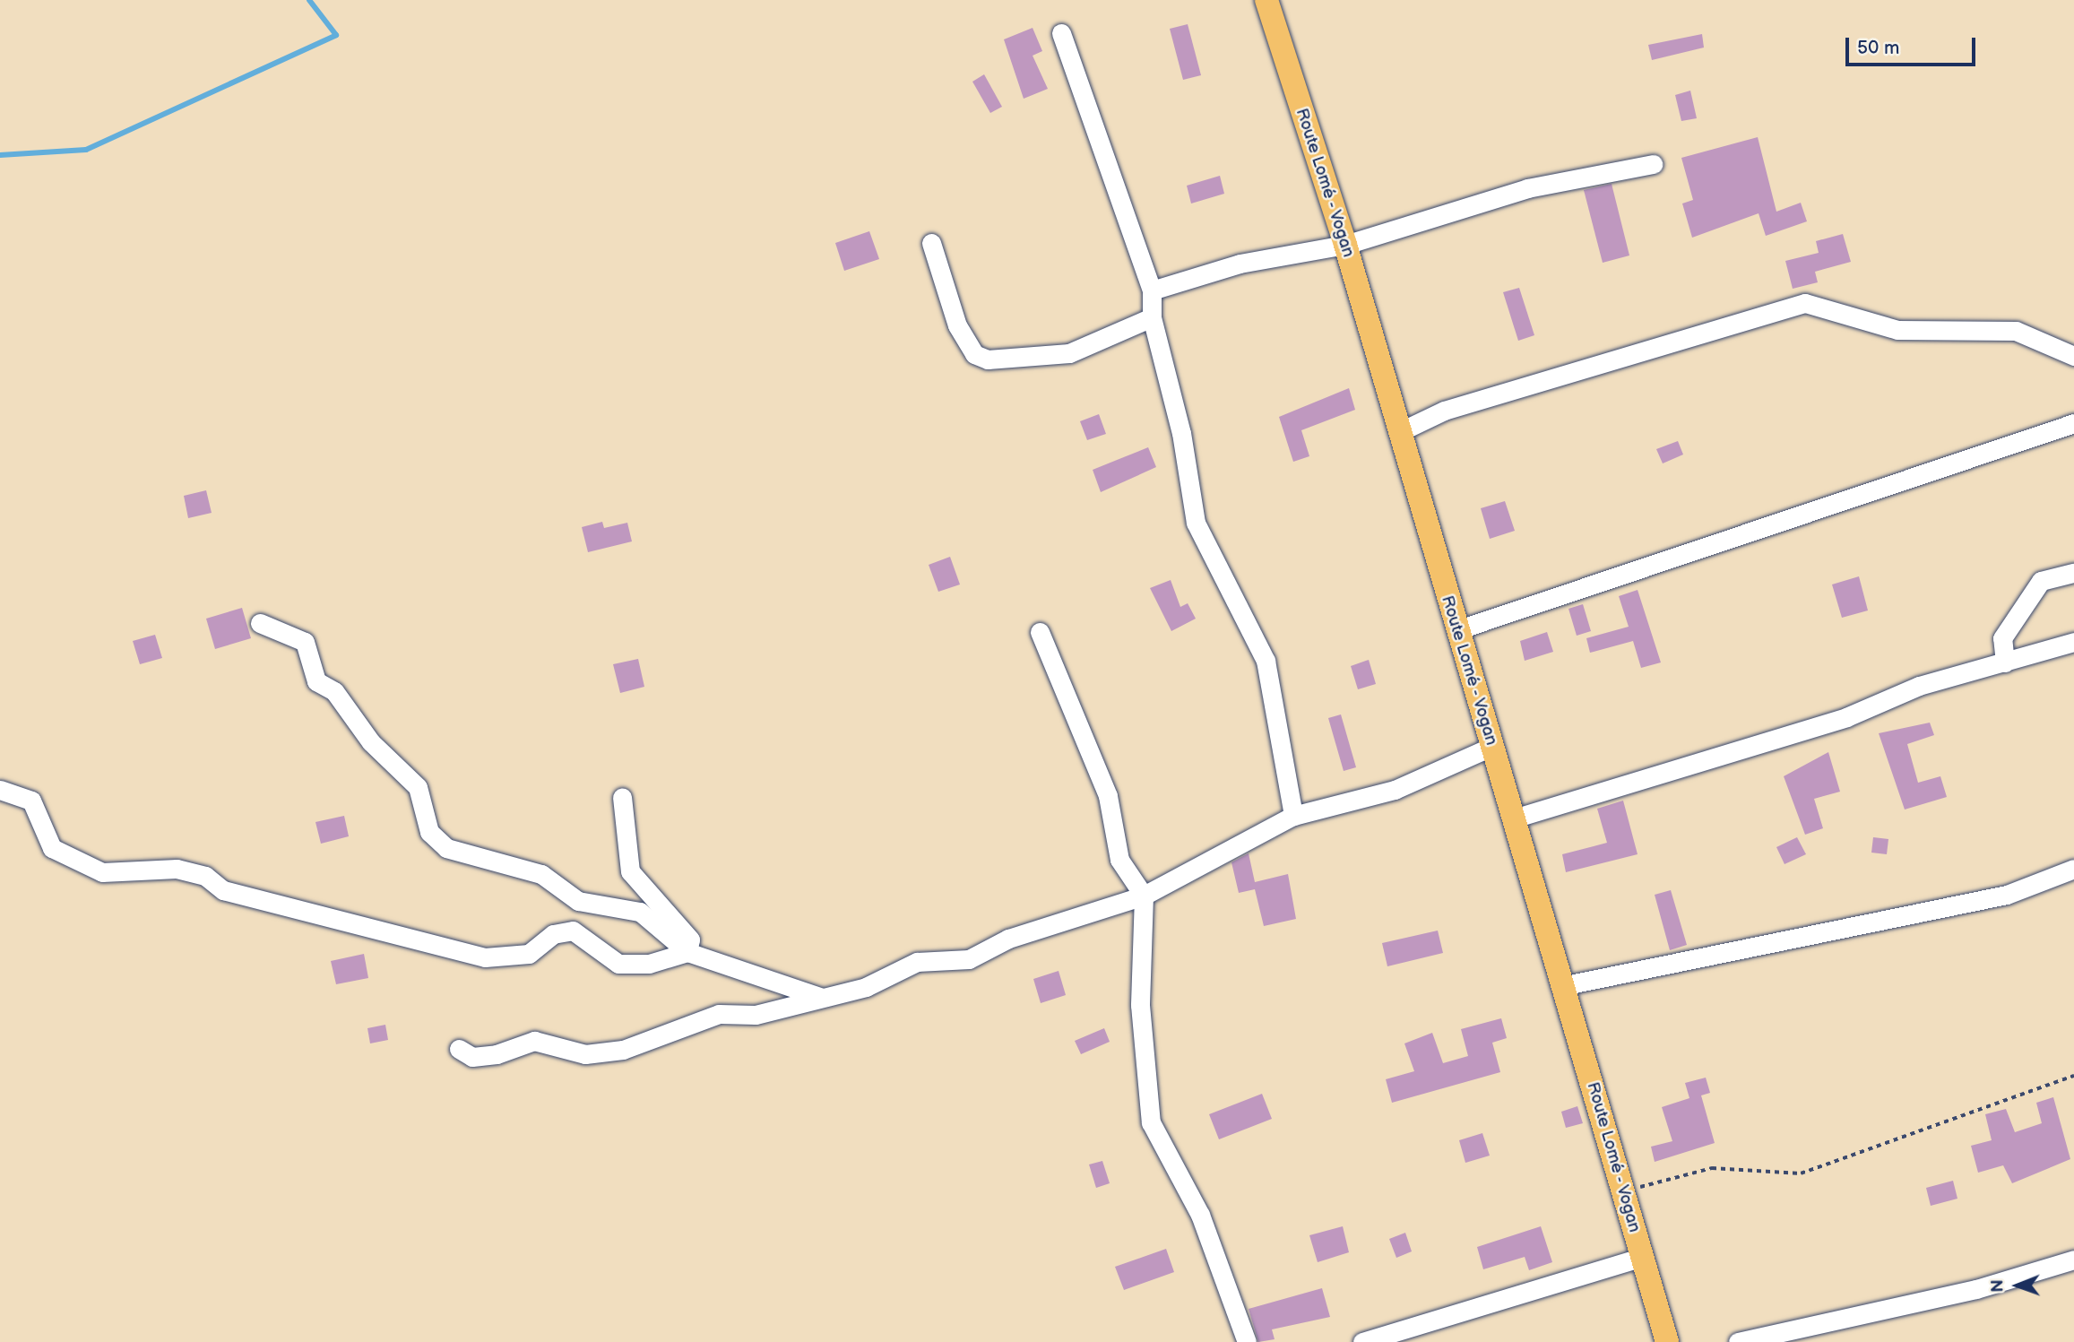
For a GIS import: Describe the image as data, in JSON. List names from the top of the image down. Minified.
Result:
{"streets":{"main road":["Route Lomé - Vogan"]},"scale_bar":"50 m","north":"left"}
